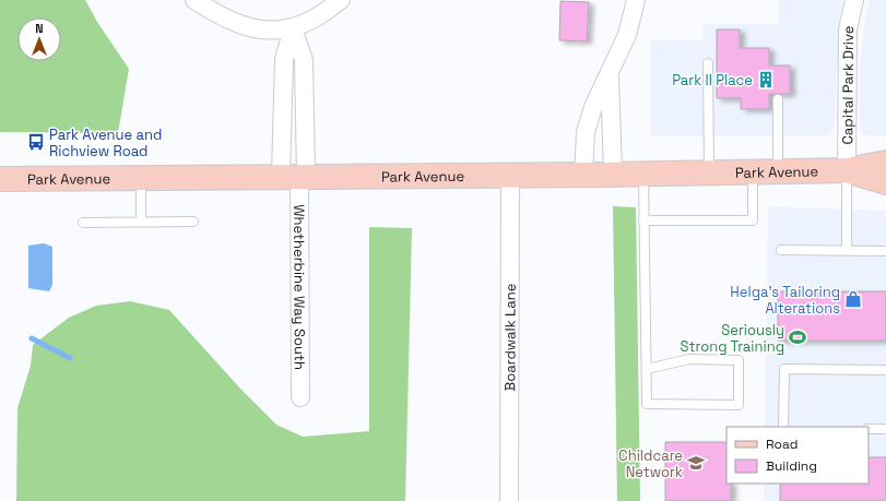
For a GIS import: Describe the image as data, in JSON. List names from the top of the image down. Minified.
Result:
{"streets":{"main road":["Park Avenue"],"street":["Capital Park Drive","Whetherbine Way South","Boardwalk Lane"]},"crossings":[["Capital Park Drive","Park Avenue"],["Park Avenue","Whetherbine Way South"],["Park Avenue","Boardwalk Lane"]],"places":{"building":["Park II Place"],"bus stop":["Park Avenue and Richview Road"],"shop":["Helga's Tailoring Alterations"],"sports":["Seriously Strong Training"],"school or university":["Childcare Network"]},"legend":["Road","Building"],"north":"top"}
